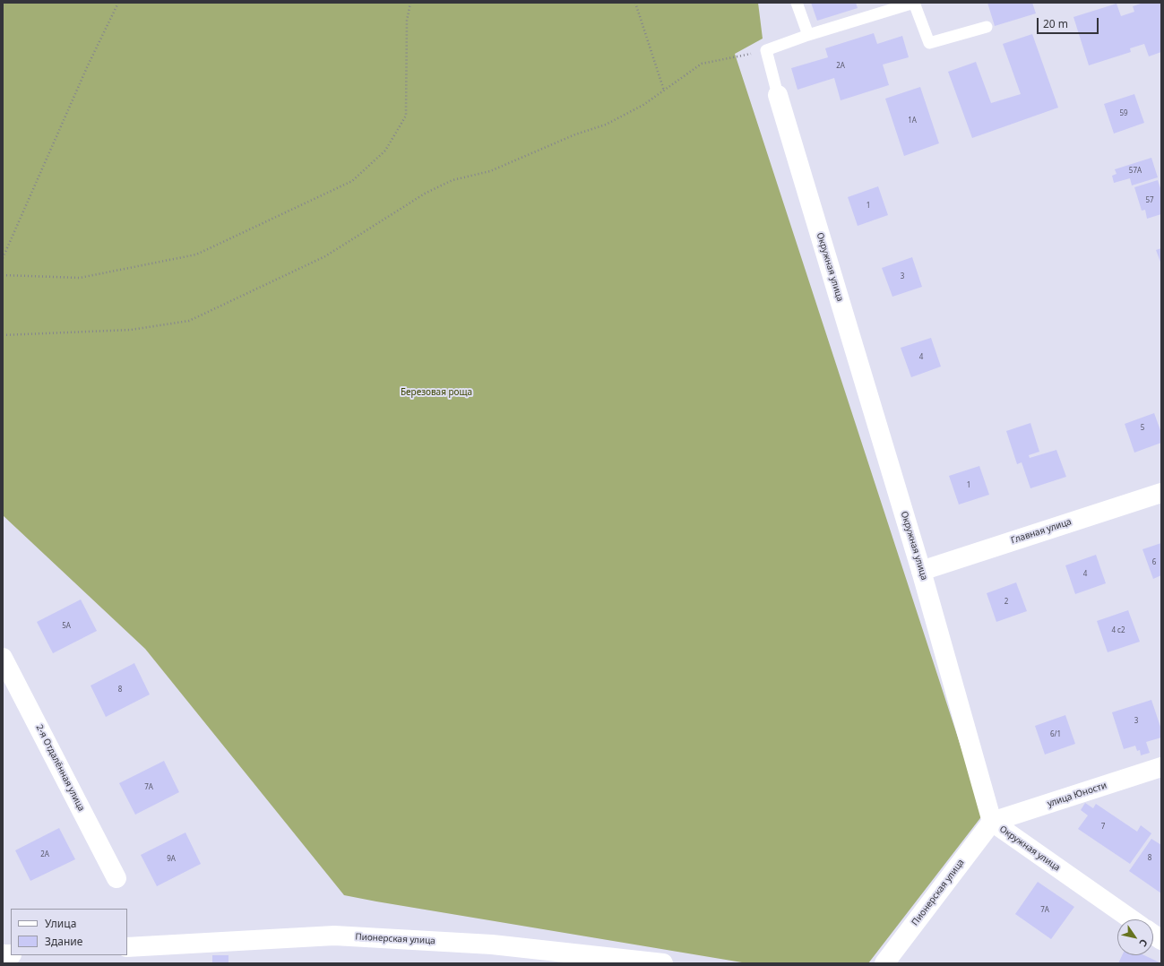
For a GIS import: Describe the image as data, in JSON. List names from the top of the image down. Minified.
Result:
{"streets":{"street":["Окружная улица","Главная улица","2-я Отдалённая улица","улица Юности","Пионерская улица"]},"crossings":[["Окружная улица","Главная улица"],["Окружная улица","улица Юности"],["Окружная улица","Пионерская улица"],["улица Юности","Пионерская улица"]],"parks":["Березовая роща"],"house_numbers":["2А","59","1А","57А","57","1","3","4","5","1","6","4","2","5А","4 с2","8","3","6/1","7А","7","2А","8","9А","7А"],"legend":["Улица","Здание"],"scale_bar":"20 m","north":"bottom right"}
